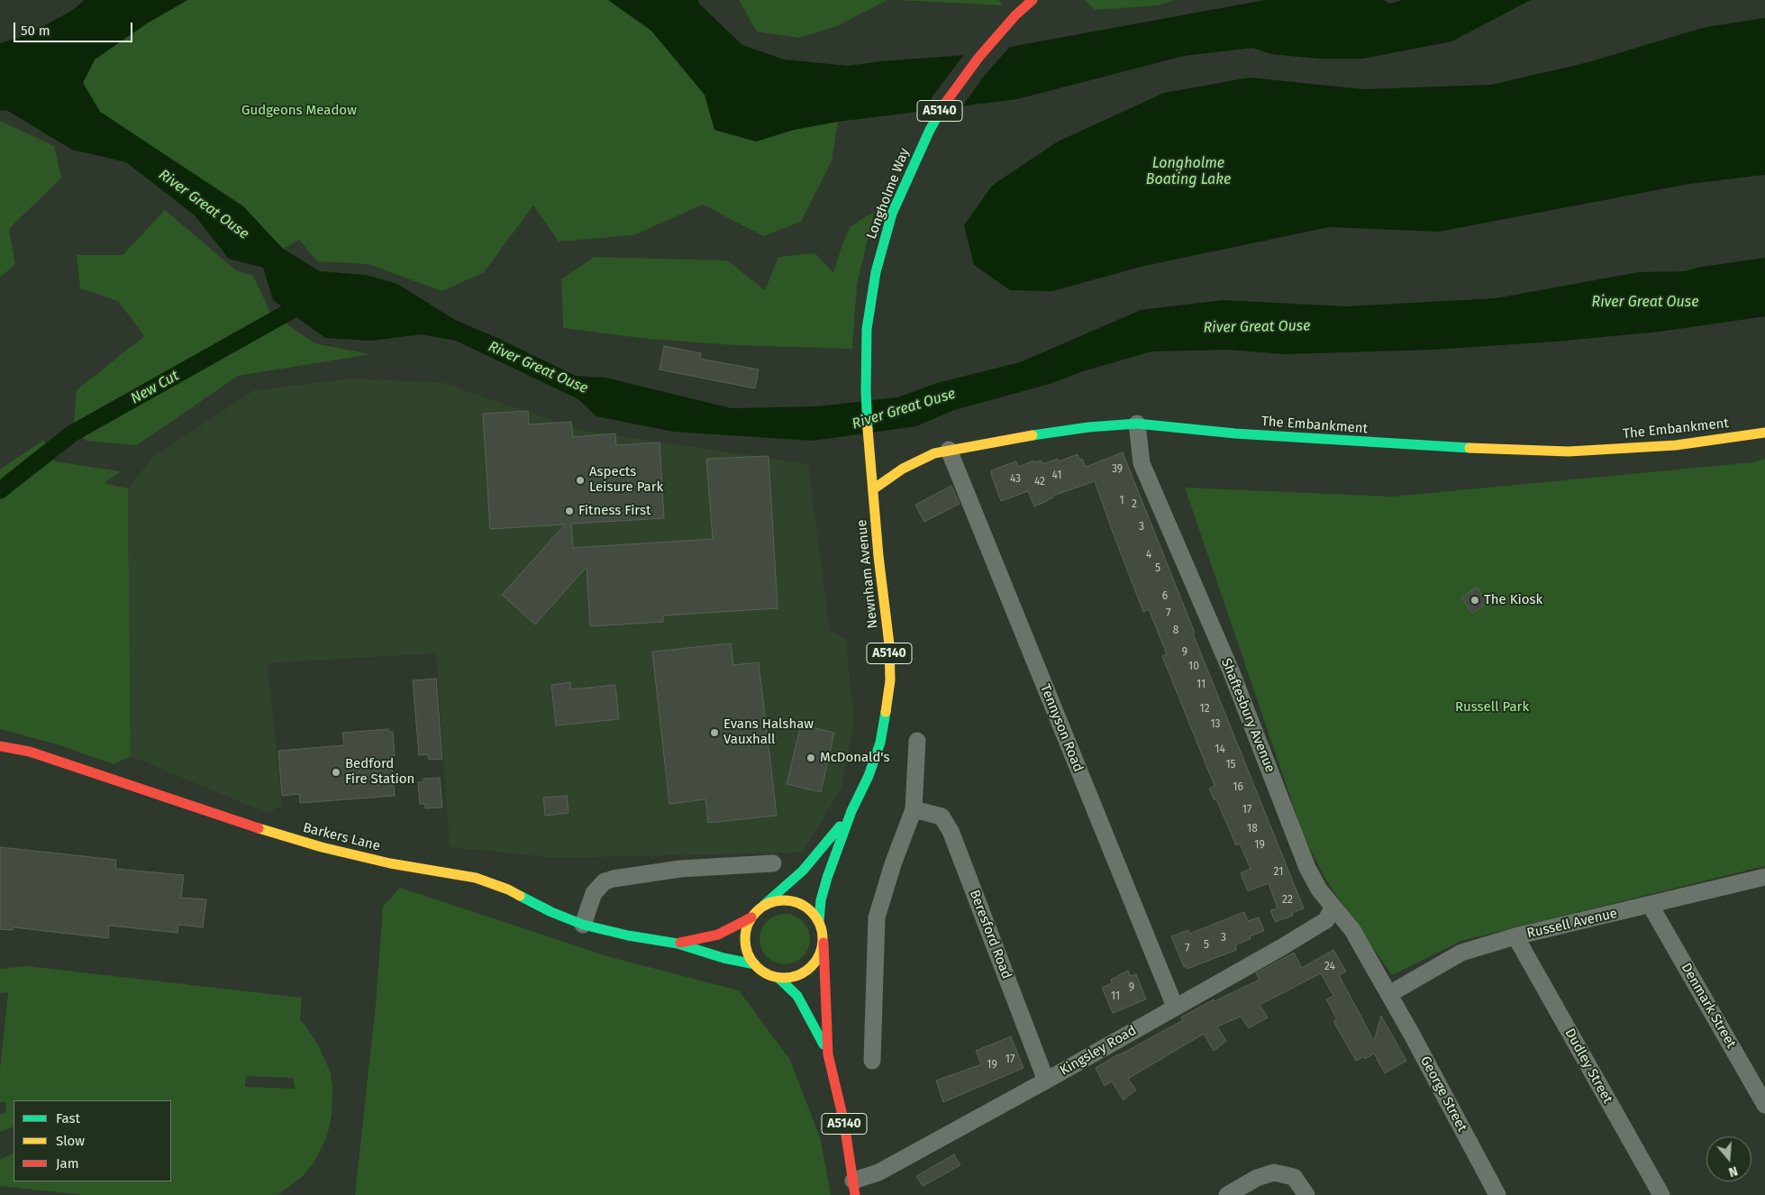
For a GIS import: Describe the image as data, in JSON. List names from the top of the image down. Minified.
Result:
{"streets":{"street":["A5140","Longholme Way","The Embankment","Newnham Avenue","Shaftesbury Avenue","Tennyson Road","Barkers Lane","Russell Avenue","Beresford Road","Denmark Street","Kingsley Road","Dudley Street","George Street"]},"crossings":[["A5140","Newnham Avenue"],["A5140","Barkers Lane"],["A5140","Kingsley Road"],["Longholme Way","The Embankment"],["Longholme Way","Newnham Avenue"],["The Embankment","Newnham Avenue"],["The Embankment","Shaftesbury Avenue"],["The Embankment","Tennyson Road"],["Newnham Avenue","Barkers Lane"],["Shaftesbury Avenue","Russell Avenue"],["Shaftesbury Avenue","Kingsley Road"],["Shaftesbury Avenue","George Street"],["Tennyson Road","Kingsley Road"],["Russell Avenue","Denmark Street"],["Russell Avenue","Dudley Street"],["Russell Avenue","George Street"],["Beresford Road","Kingsley Road"]],"water":["Longholme Boating Lake","River Great Ouse","New Cut"],"parks":["Gudgeons Meadow","Russell Park"],"places":["Aspects Leisure Park","Fitness First","The Kiosk","Evans Halshaw Vauxhall","McDonald's","Bedford Fire Station"],"house_numbers":["39","41","43","42","1","2","3","4","5","6","7","8","9","10","11","12","13","14","15","16","17","18","19","21","22","3","5","7","24","9","11","17","19"],"legend":["Fast","Slow","Jam"],"scale_bar":"50 m","north":"bottom"}
